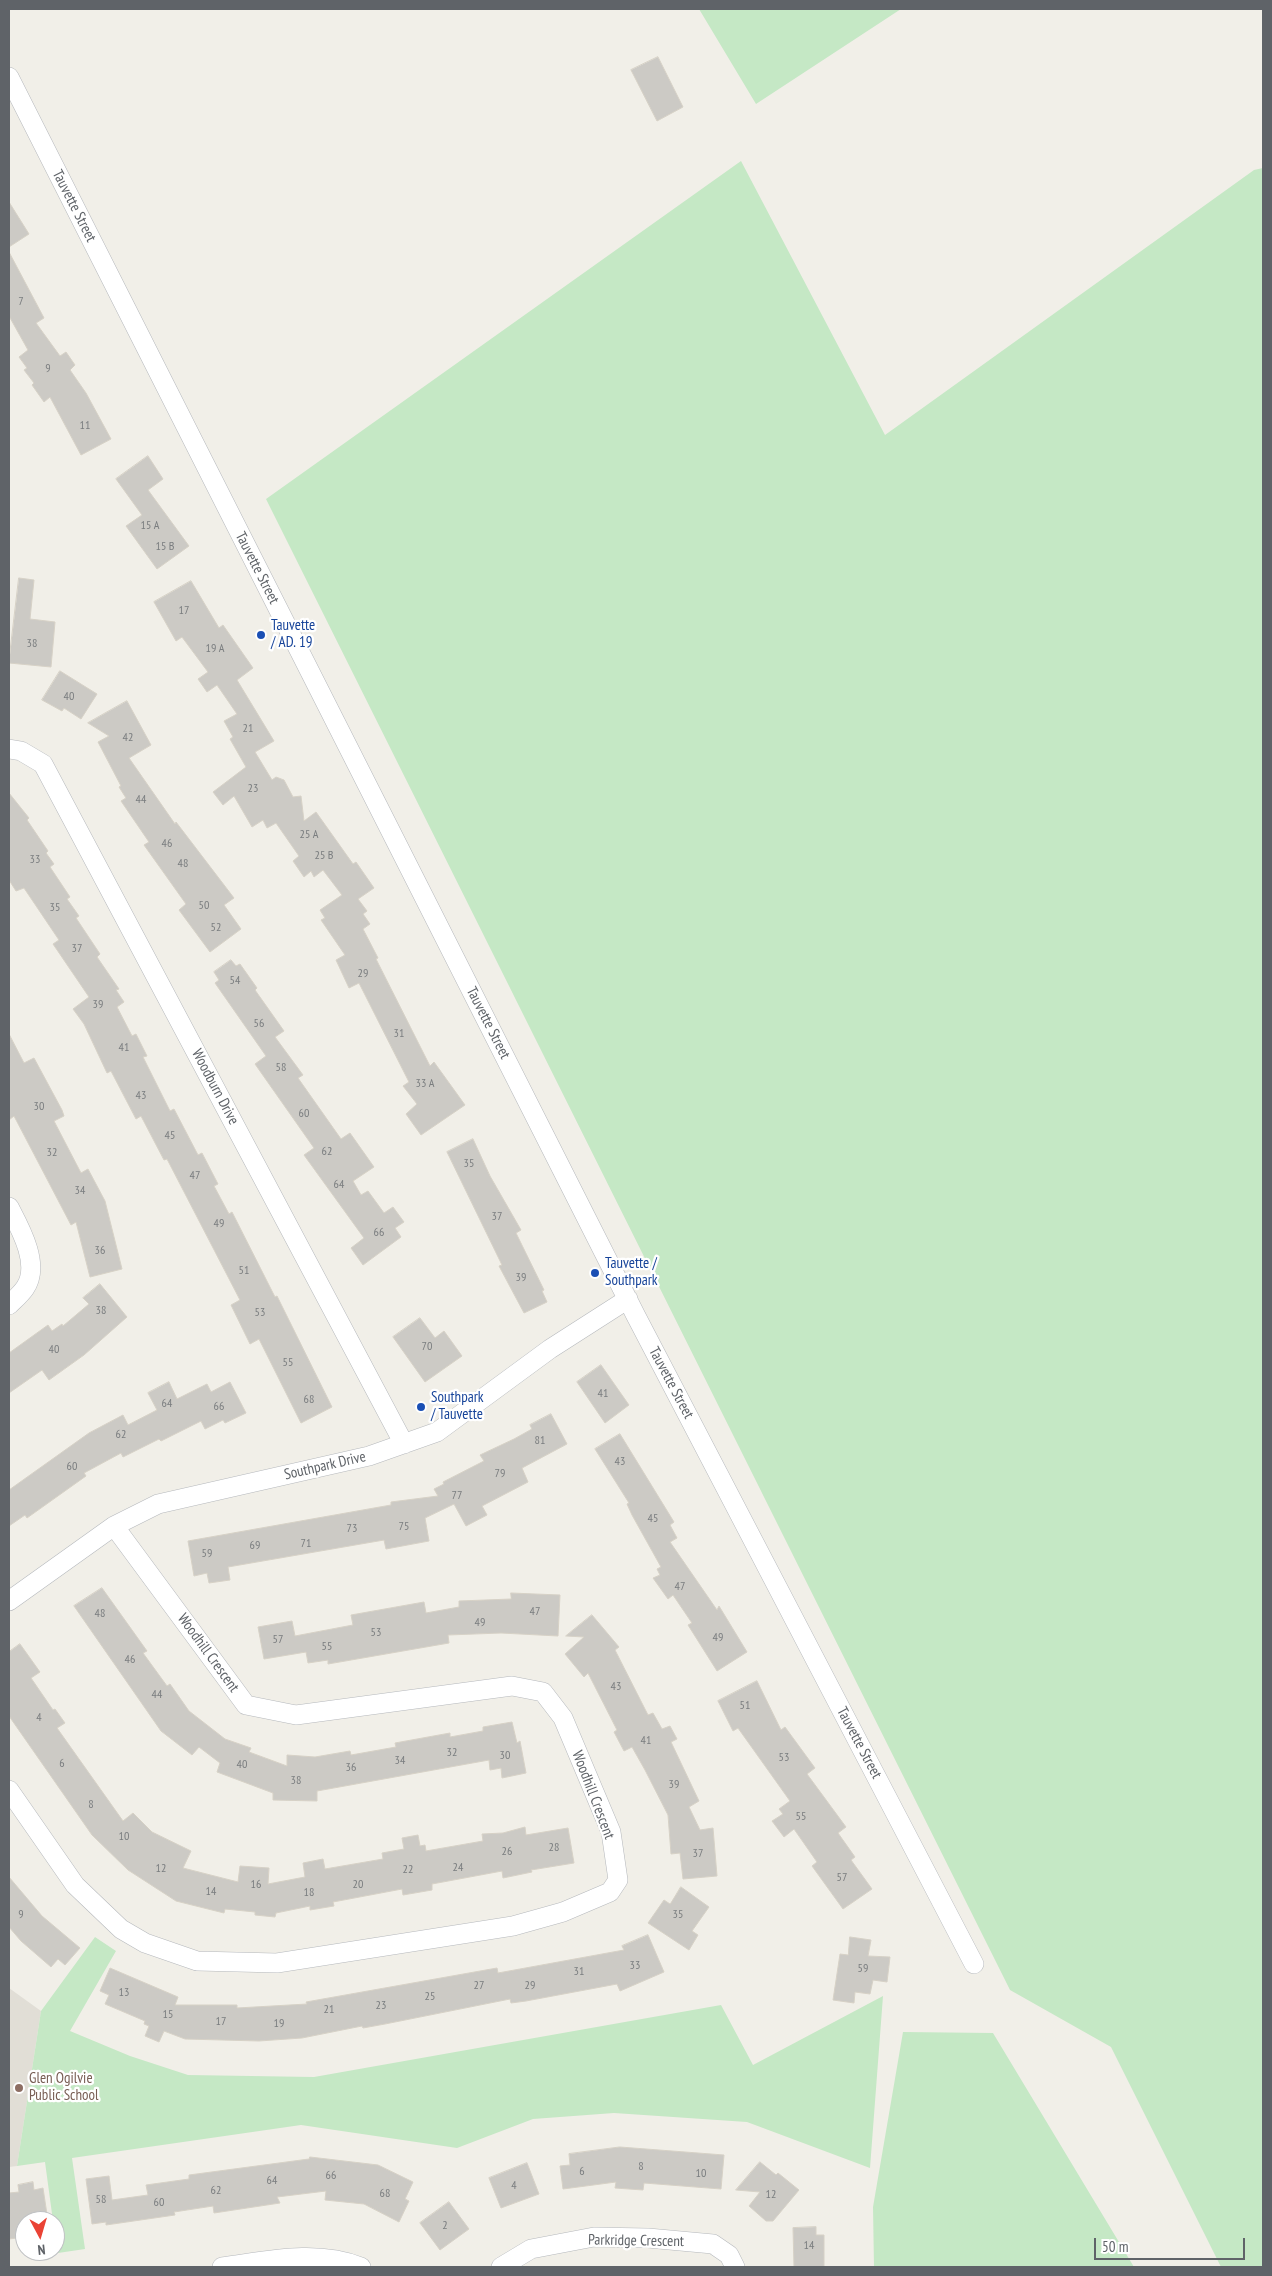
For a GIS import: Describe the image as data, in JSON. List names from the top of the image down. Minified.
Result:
{"streets":{"street":["Tauvette Street","Woodburn Drive","Southpark Drive","Woodhill Crescent","Parkridge Crescent"]},"crossings":[["Tauvette Street","Southpark Drive"],["Woodburn Drive","Southpark Drive"],["Southpark Drive","Woodhill Crescent"]],"places":["Tauvette / AD. 19","Tauvette / Southpark","Southpark / Tauvette","Glen Ogilvie Public School"],"house_numbers":["7","9","11","15 A","15 B","17","38","19 A","40","21","42","23","44","25 A","46","25 B","33","48","50","35","52","37","29","54","39","56","31","41","58","33 A","43","30","60","45","62","32","35","47","64","34","37","49","66","36","51","39","38","53","70","40","55","41","68","64","66","62","81","43","60","79","77","45","75","73","71","69","59","47","47","48","49","53","49","57","55","46","43","44","51","4","41","32","30","53","34","6","40","36","38","39","8","55","10","28","26","37","24","12","22","57","16","20","14","18","9","35","33","59","31","27","29","13","25","23","21","15","17","19","8","6","10","66","64","4","62","68","12","58","60","2","14"],"scale_bar":"50 m","north":"bottom"}
